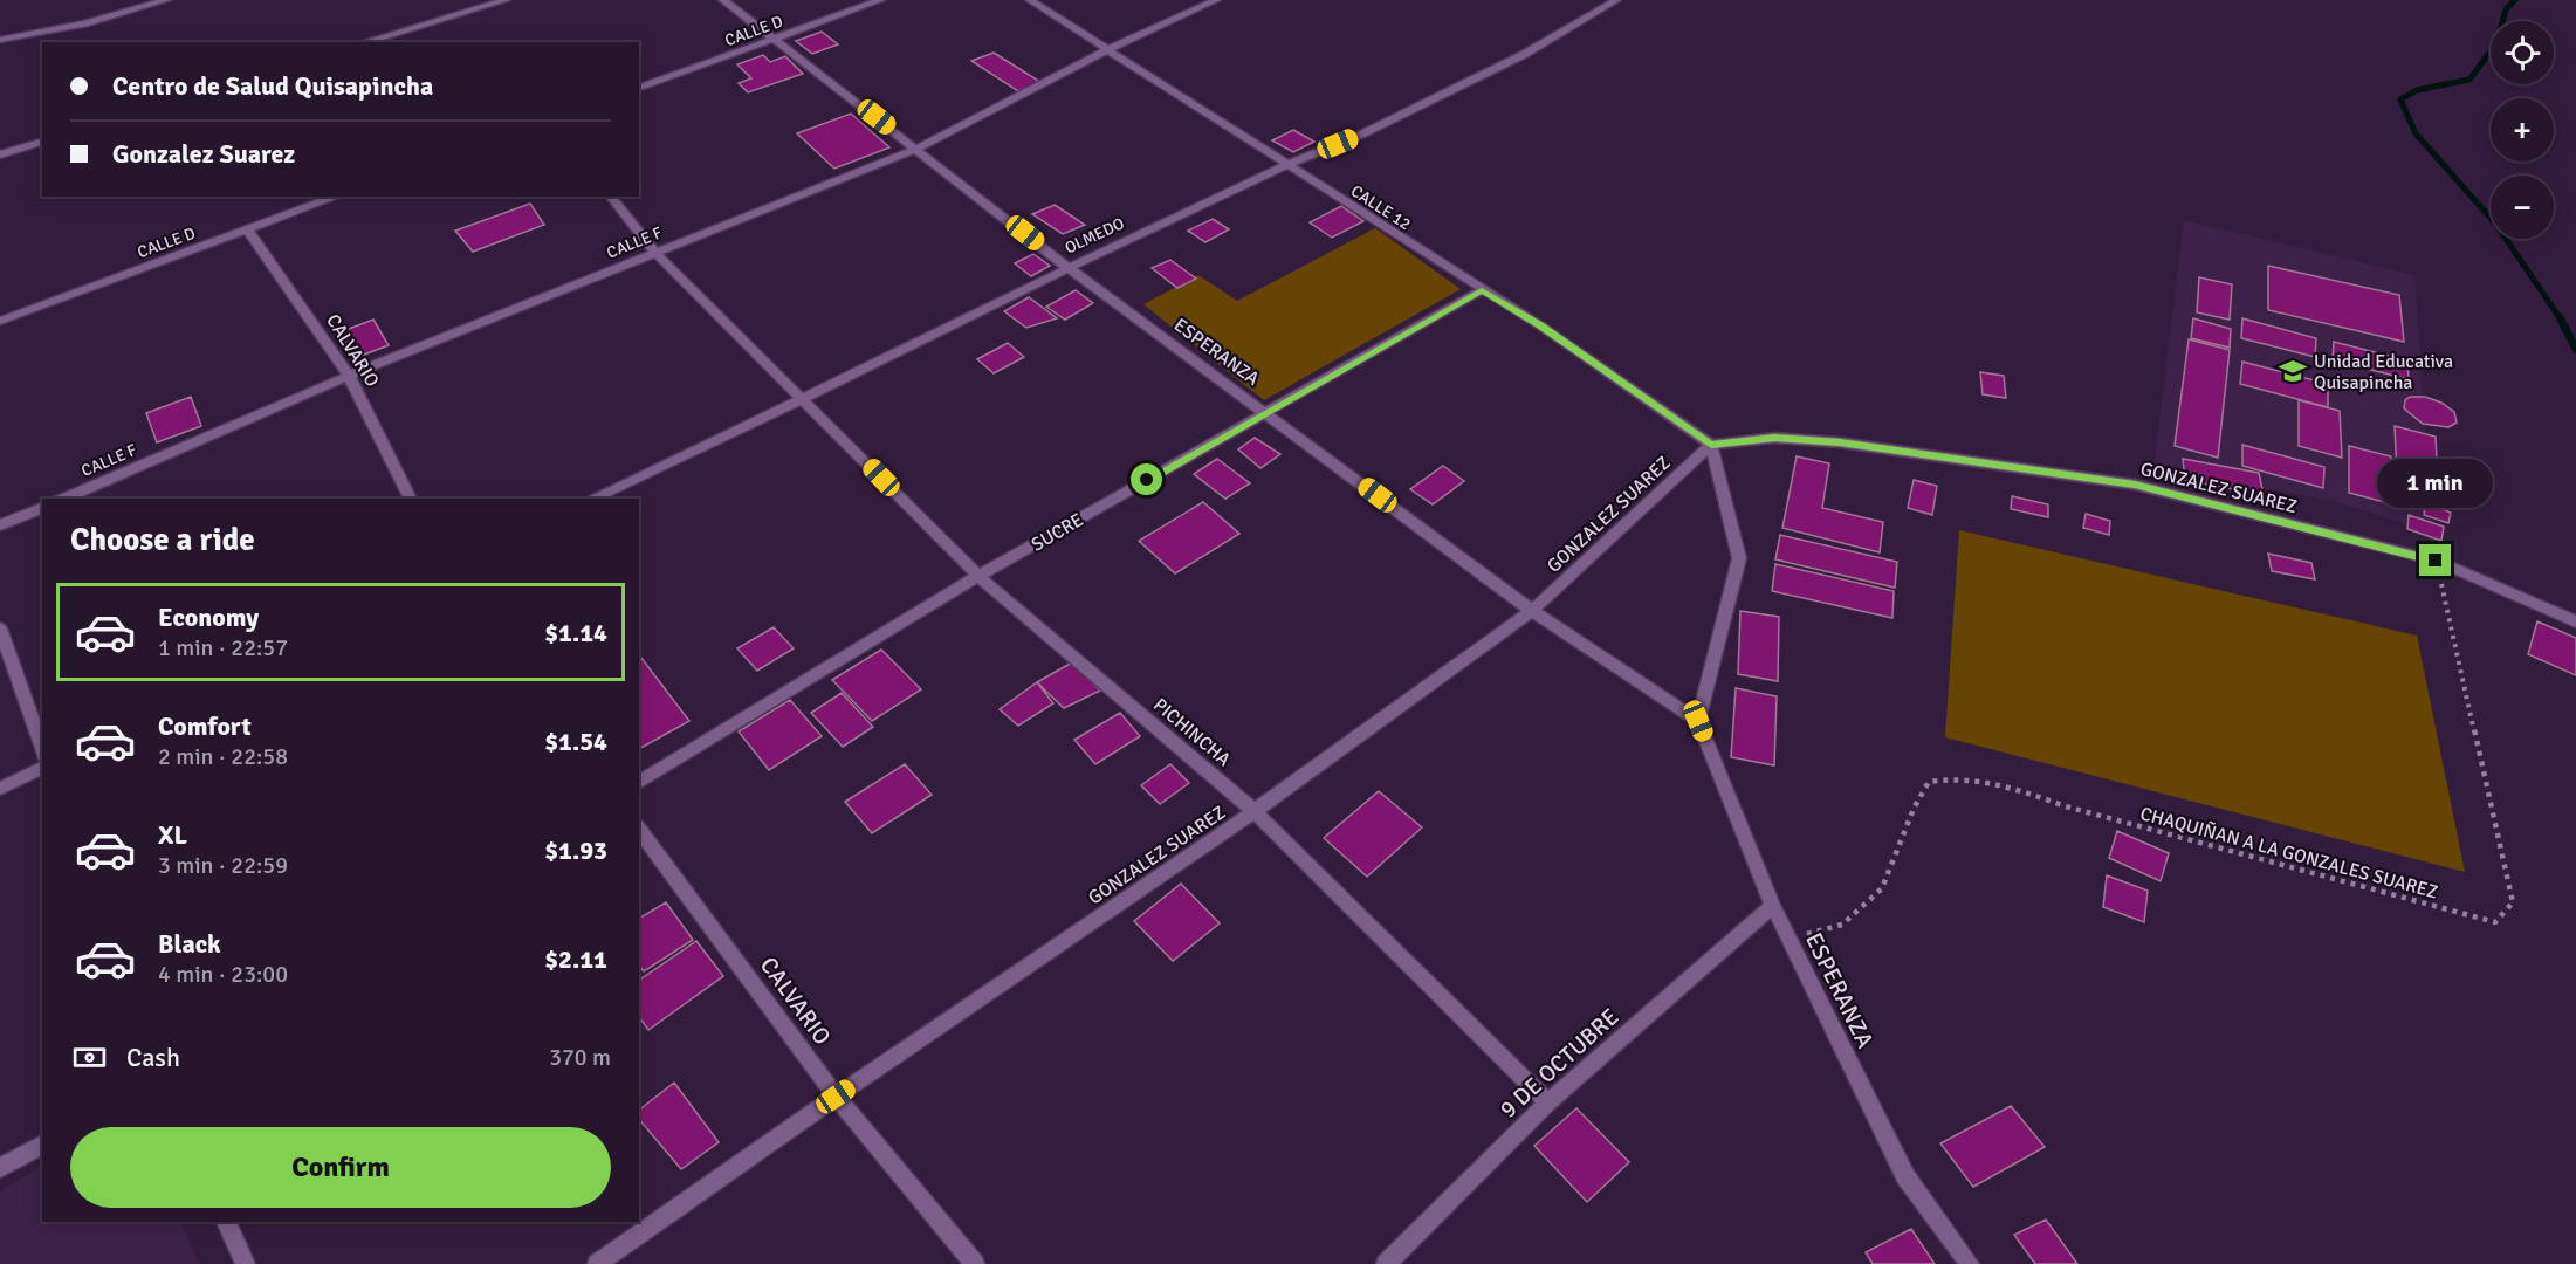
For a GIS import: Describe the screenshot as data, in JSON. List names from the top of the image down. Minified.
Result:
{"streets":{"street":["CALLE D","CALLE 12","OLMEDO","CALLE F","CALVARIO","ESPERANZA","GONZALEZ SUAREZ","SUCRE","PICHINCHA","9 DE OCTUBRE"],"path":["CHAQUIÑAN A LA GONZALES SUAREZ"]},"crossings":[["CALLE D","CALVARIO"],["CALLE D","ESPERANZA"],["CALLE 12","OLMEDO"],["CALLE 12","CALLE F"],["CALLE 12","GONZALEZ SUAREZ"],["CALLE 12","SUCRE"],["OLMEDO","ESPERANZA"],["OLMEDO","PICHINCHA"],["CALLE F","CALVARIO"],["CALLE F","ESPERANZA"],["CALLE F","PICHINCHA"],["CALVARIO","GONZALEZ SUAREZ"],["ESPERANZA","GONZALEZ SUAREZ"],["ESPERANZA","SUCRE"],["ESPERANZA","CHAQUIÑAN A LA GONZALES SUAREZ"],["ESPERANZA","9 DE OCTUBRE"],["GONZALEZ SUAREZ","PICHINCHA"],["GONZALEZ SUAREZ","CHAQUIÑAN A LA GONZALES SUAREZ"],["SUCRE","PICHINCHA"],["PICHINCHA","9 DE OCTUBRE"]],"places":{"school or university":["Unidad Educativa Quisapincha"]},"page":{"map_buttons":["+","−"],"banner":["Centro de Salud Quisapincha","Gonzalez Suarez"],"bubble":"1 min","heading":"Choose a ride","list":[{"name":"Economy","note":"1 min · 22:57","value":"$1.14"},{"name":"Comfort","note":"2 min · 22:58","value":"$1.54"},{"name":"XL","note":"3 min · 22:59","value":"$1.93"},{"name":"Black","note":"4 min · 23:00","value":"$2.11"}],"pay":["Cash","370 m"],"buttons":"Confirm"}}
